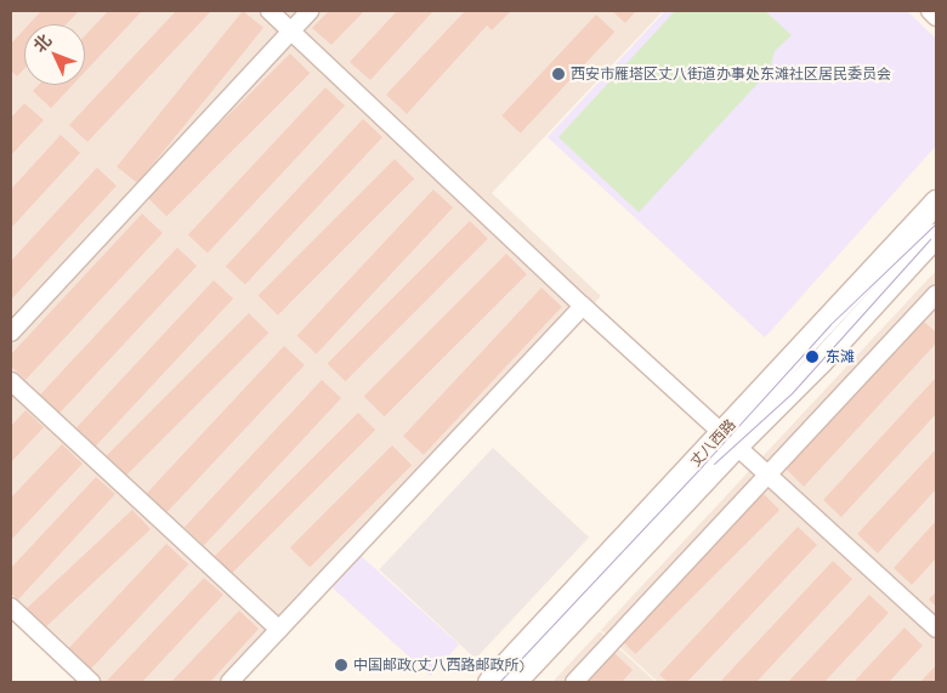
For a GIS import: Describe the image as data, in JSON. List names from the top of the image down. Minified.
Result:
{"streets":{"main road":["丈八西路"]},"places":["西安市雁塔区丈八街道办事处东滩社区居民委员会","东滩","中国邮政(丈八西路邮政所)"],"north":"top left"}
